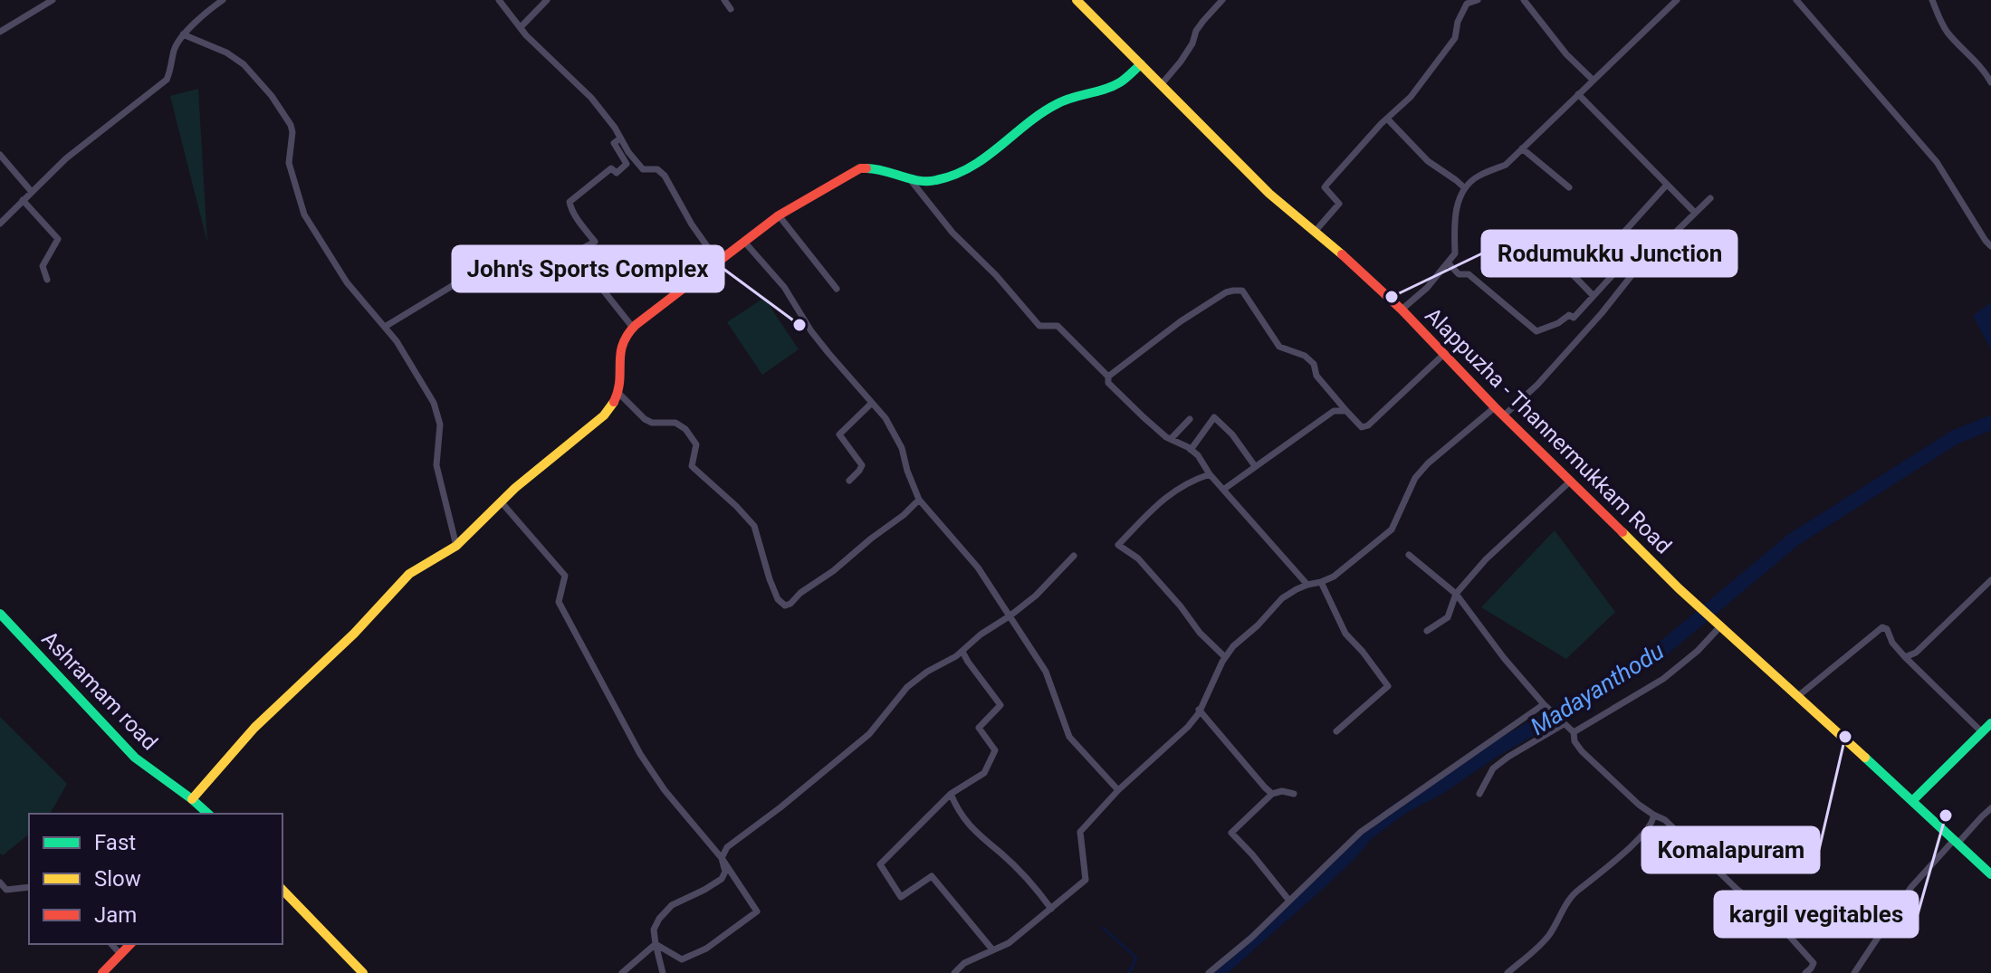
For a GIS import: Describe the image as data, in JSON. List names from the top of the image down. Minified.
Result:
{"streets":{"main road":["Alappuzha - Thannermukkam Road","Ashramam road"]},"water":["Madayanthodu"],"places":["Rodumukku Junction","John's Sports Complex","Komalapuram","kargil vegitables"],"legend":["Fast","Slow","Jam"]}
